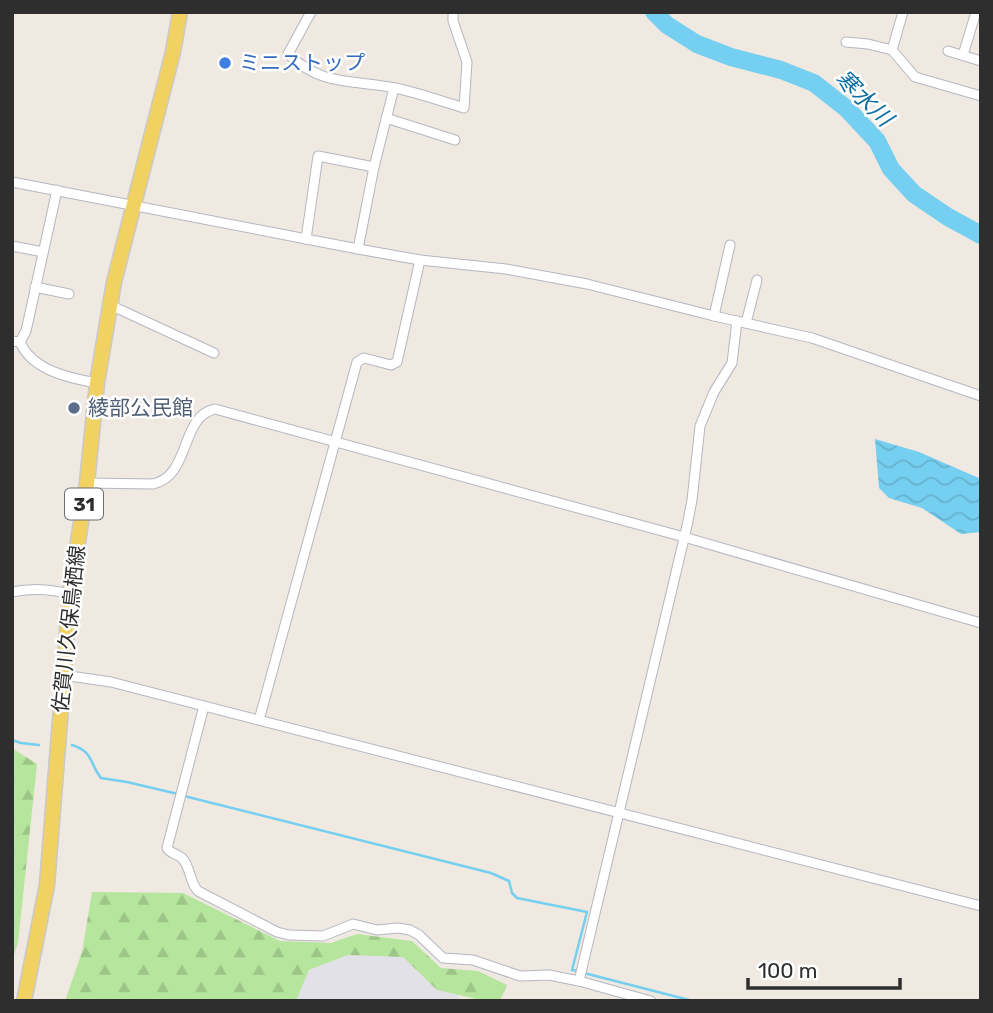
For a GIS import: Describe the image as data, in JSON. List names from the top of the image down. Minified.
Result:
{"streets":{"main road":["31","佐賀川久保鳥栖線"]},"water":["寒水川"],"places":["ミニストップ","綾部公民館"],"scale_bar":"100 m"}
